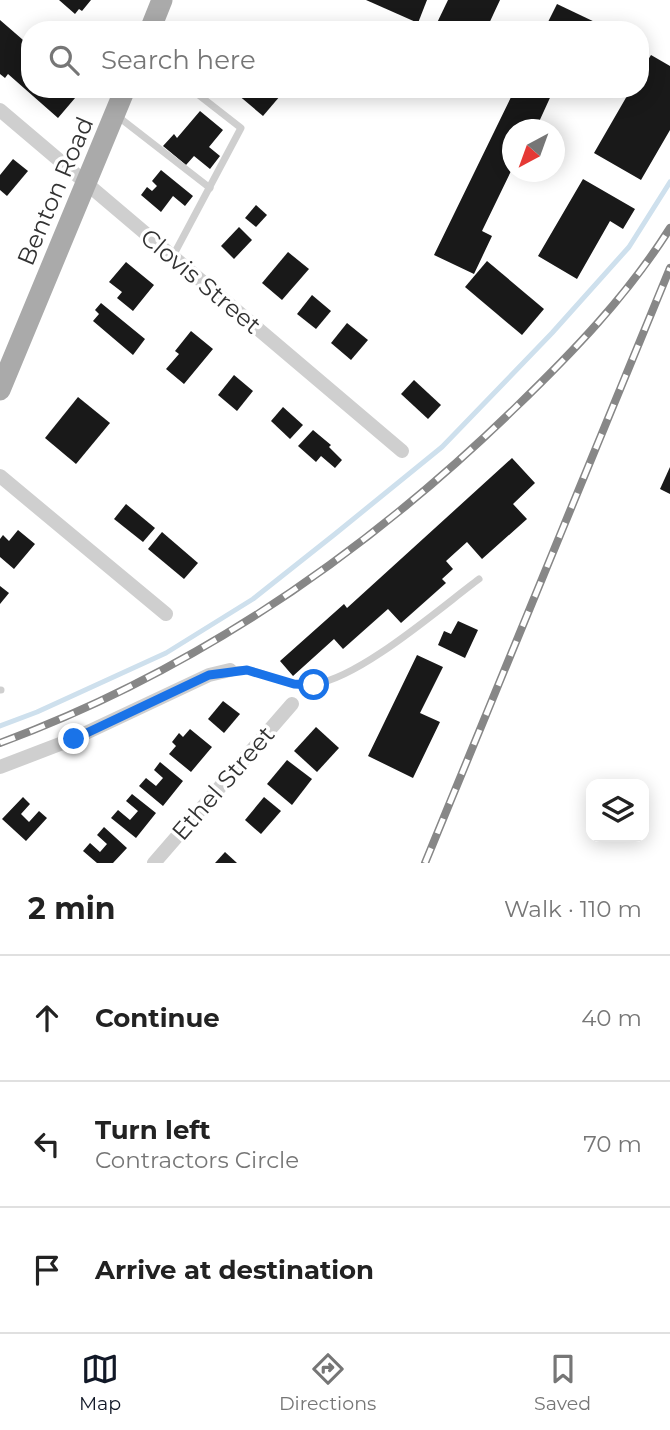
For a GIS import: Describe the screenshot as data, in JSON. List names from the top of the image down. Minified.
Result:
{"streets":{"main road":["Benton Road"],"street":["Clovis Street","Ethel Street"]},"crossings":[["Benton Road","Clovis Street"]],"north":"bottom left","page":{"search":"Search here","heading":["2 min","Walk · 110 m"],"list":[["Continue","40 m"],["Turn left","Contractors Circle","70 m"],"Arrive at destination"],"nav":["Map","Directions","Saved"]}}
